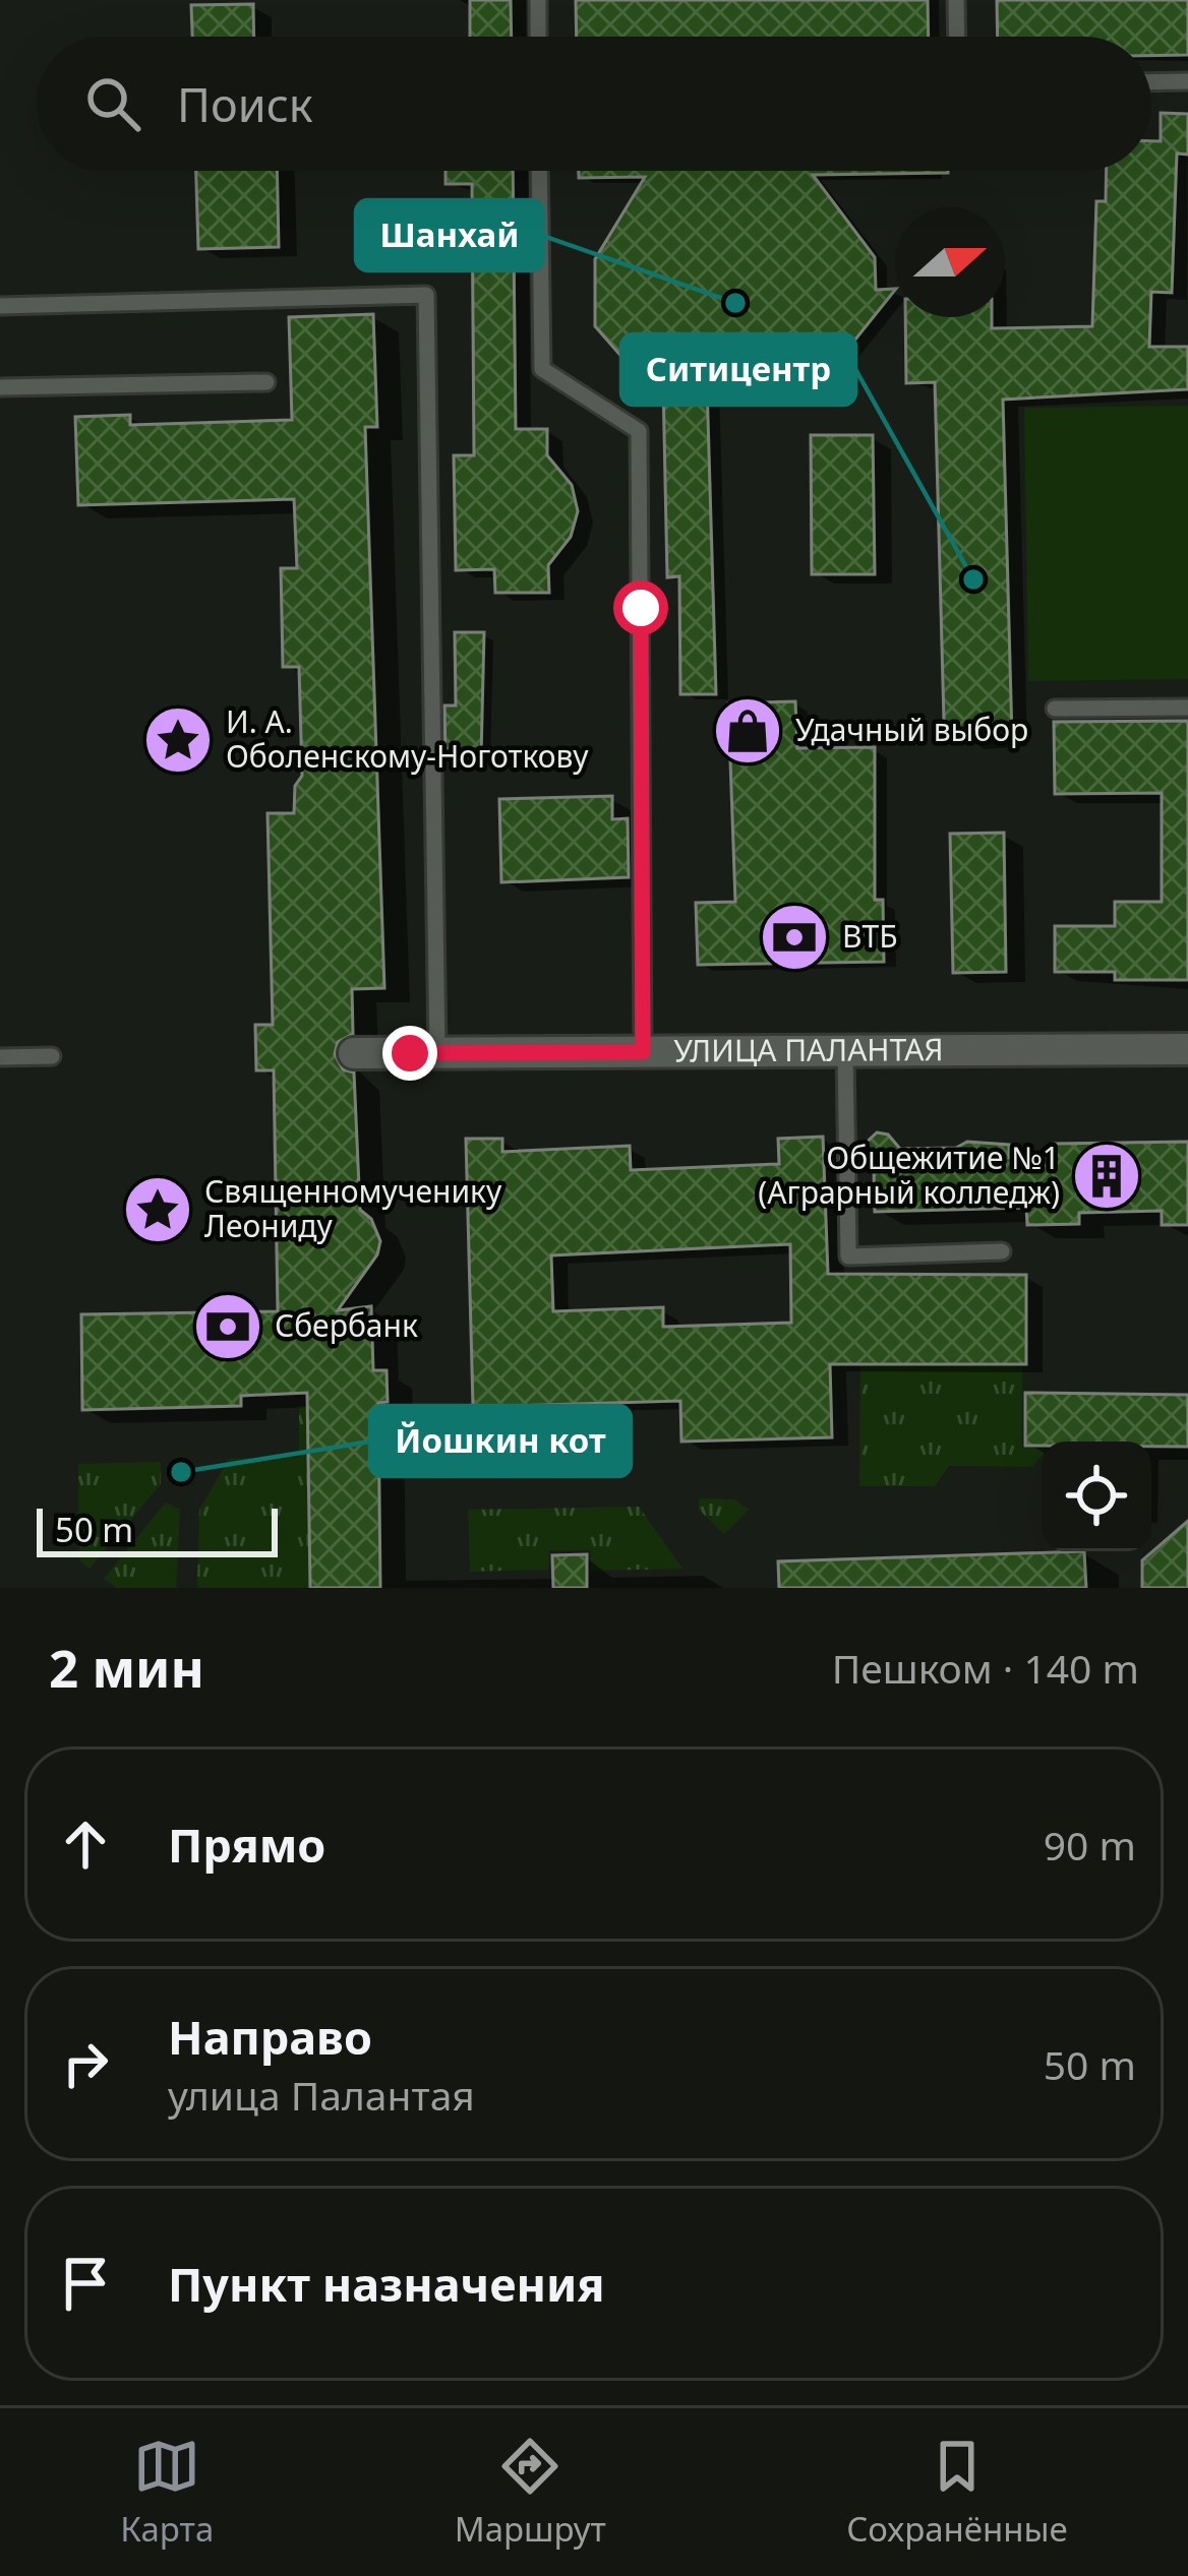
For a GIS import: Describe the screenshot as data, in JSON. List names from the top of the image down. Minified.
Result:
{"streets":{"street":["УЛИЦА ПАЛАНТАЯ"]},"places":{"other":["Шанхай","Ситицентр","Йошкин кот"],"shop":["Удачный выбор"],"place":["И. А. Оболенскому-Ноготкову","Священномученику Леониду"],"bank":["ВТБ","Сбербанк"],"building":["Общежитие №1 (Аграрный колледж)"]},"scale_bar":"50 m","north":"right","page":{"search":"Поиск","scale":"50 m","heading":["2 мин","Пешком · 140 m"],"list":[["Прямо","90 m"],["Направо","улица Палантая","50 m"],"Пункт назначения"],"nav":["Карта","Маршрут","Сохранённые"]}}
